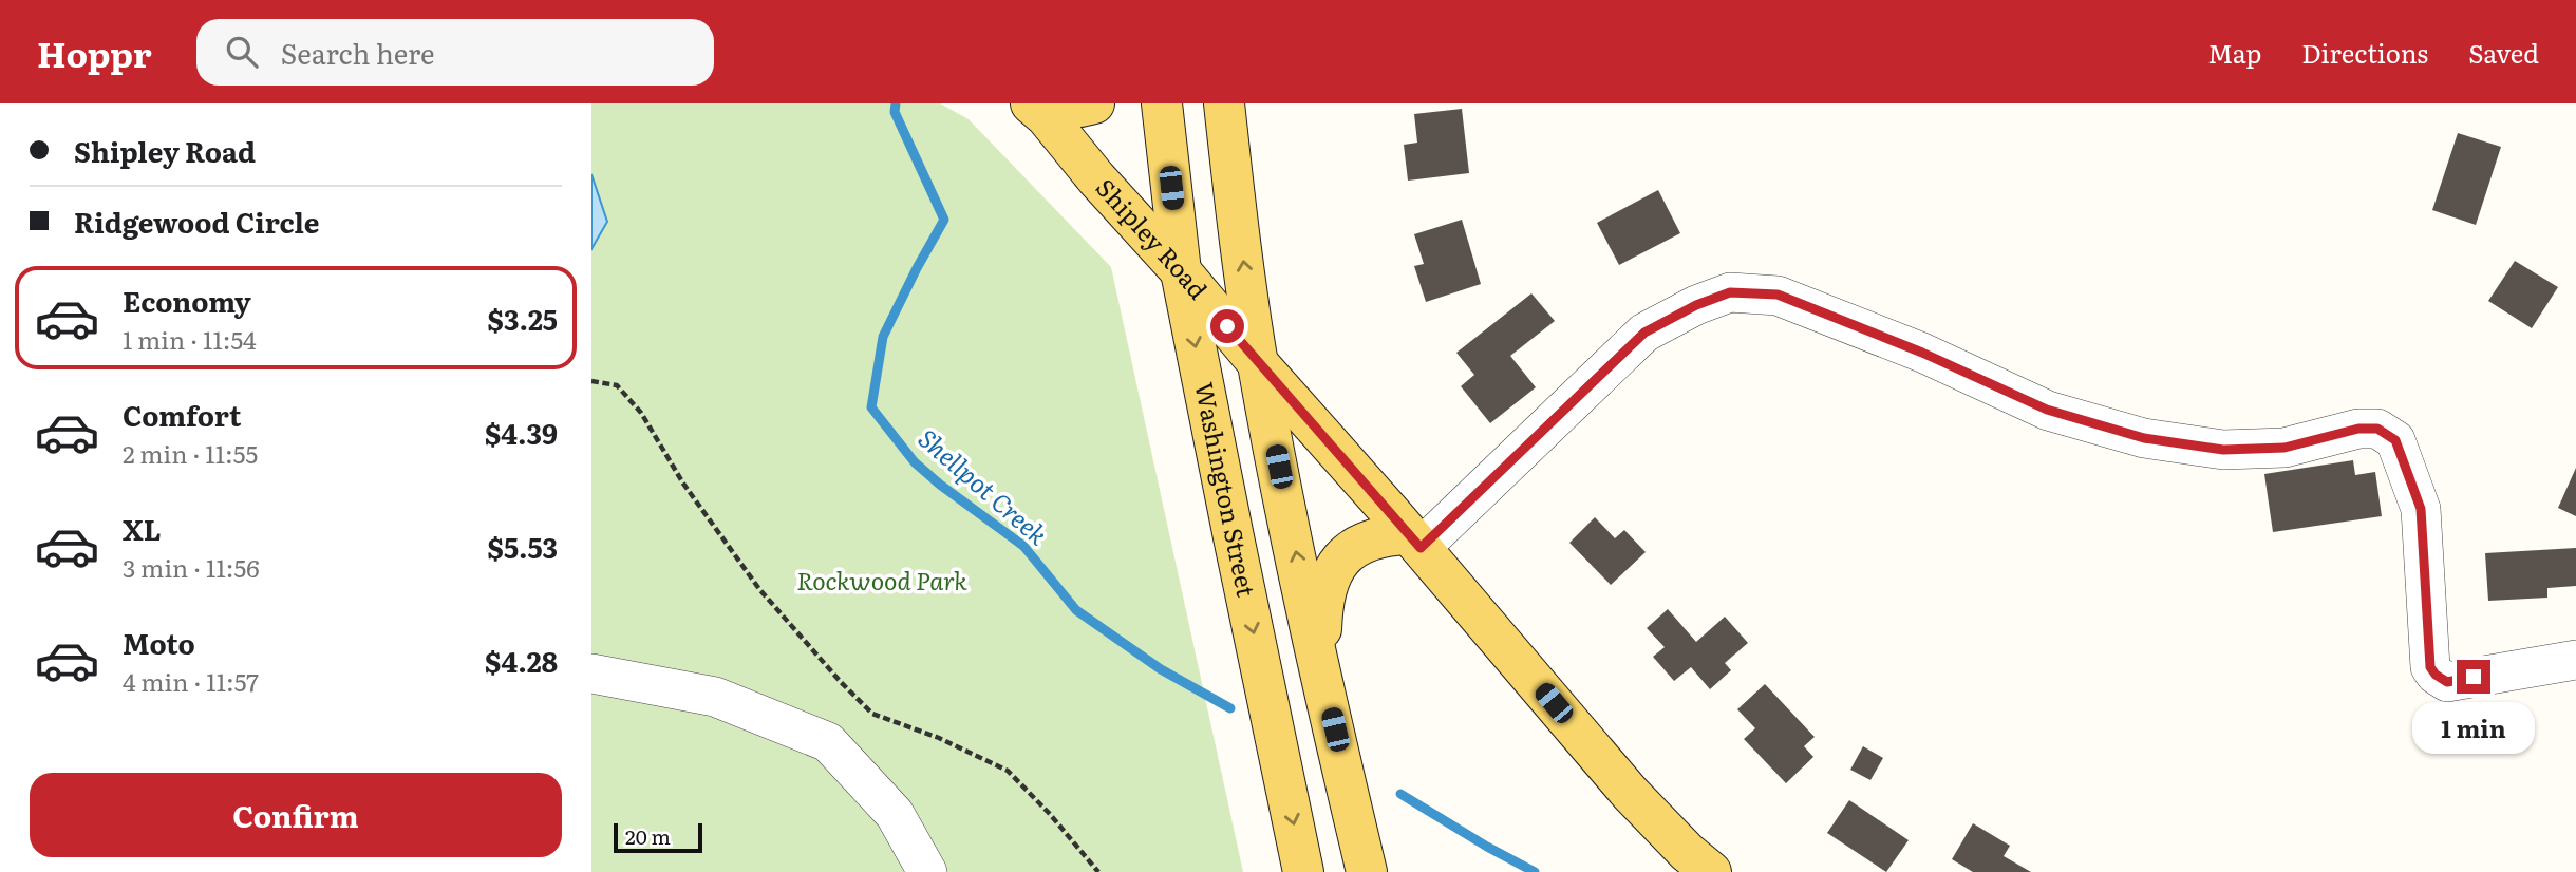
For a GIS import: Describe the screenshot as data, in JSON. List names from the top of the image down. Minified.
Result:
{"streets":{"main road":["Shipley Road","Washington Street"]},"crossings":[["Shipley Road","Washington Street"]],"water":["Shellpot Creek"],"parks":["Rockwood Park"],"scale_bar":"20 m","page":{"header":"Hoppr","search":"Search here","nav":["Map","Directions","Saved"],"banner":["Shipley Road","Ridgewood Circle"],"list":[{"name":"Economy","note":"1 min · 11:54","value":"$3.25"},{"name":"Comfort","note":"2 min · 11:55","value":"$4.39"},{"name":"XL","note":"3 min · 11:56","value":"$5.53"},{"name":"Moto","note":"4 min · 11:57","value":"$4.28"}],"bubble":"1 min","buttons":"Confirm","scale":"20 m"}}
